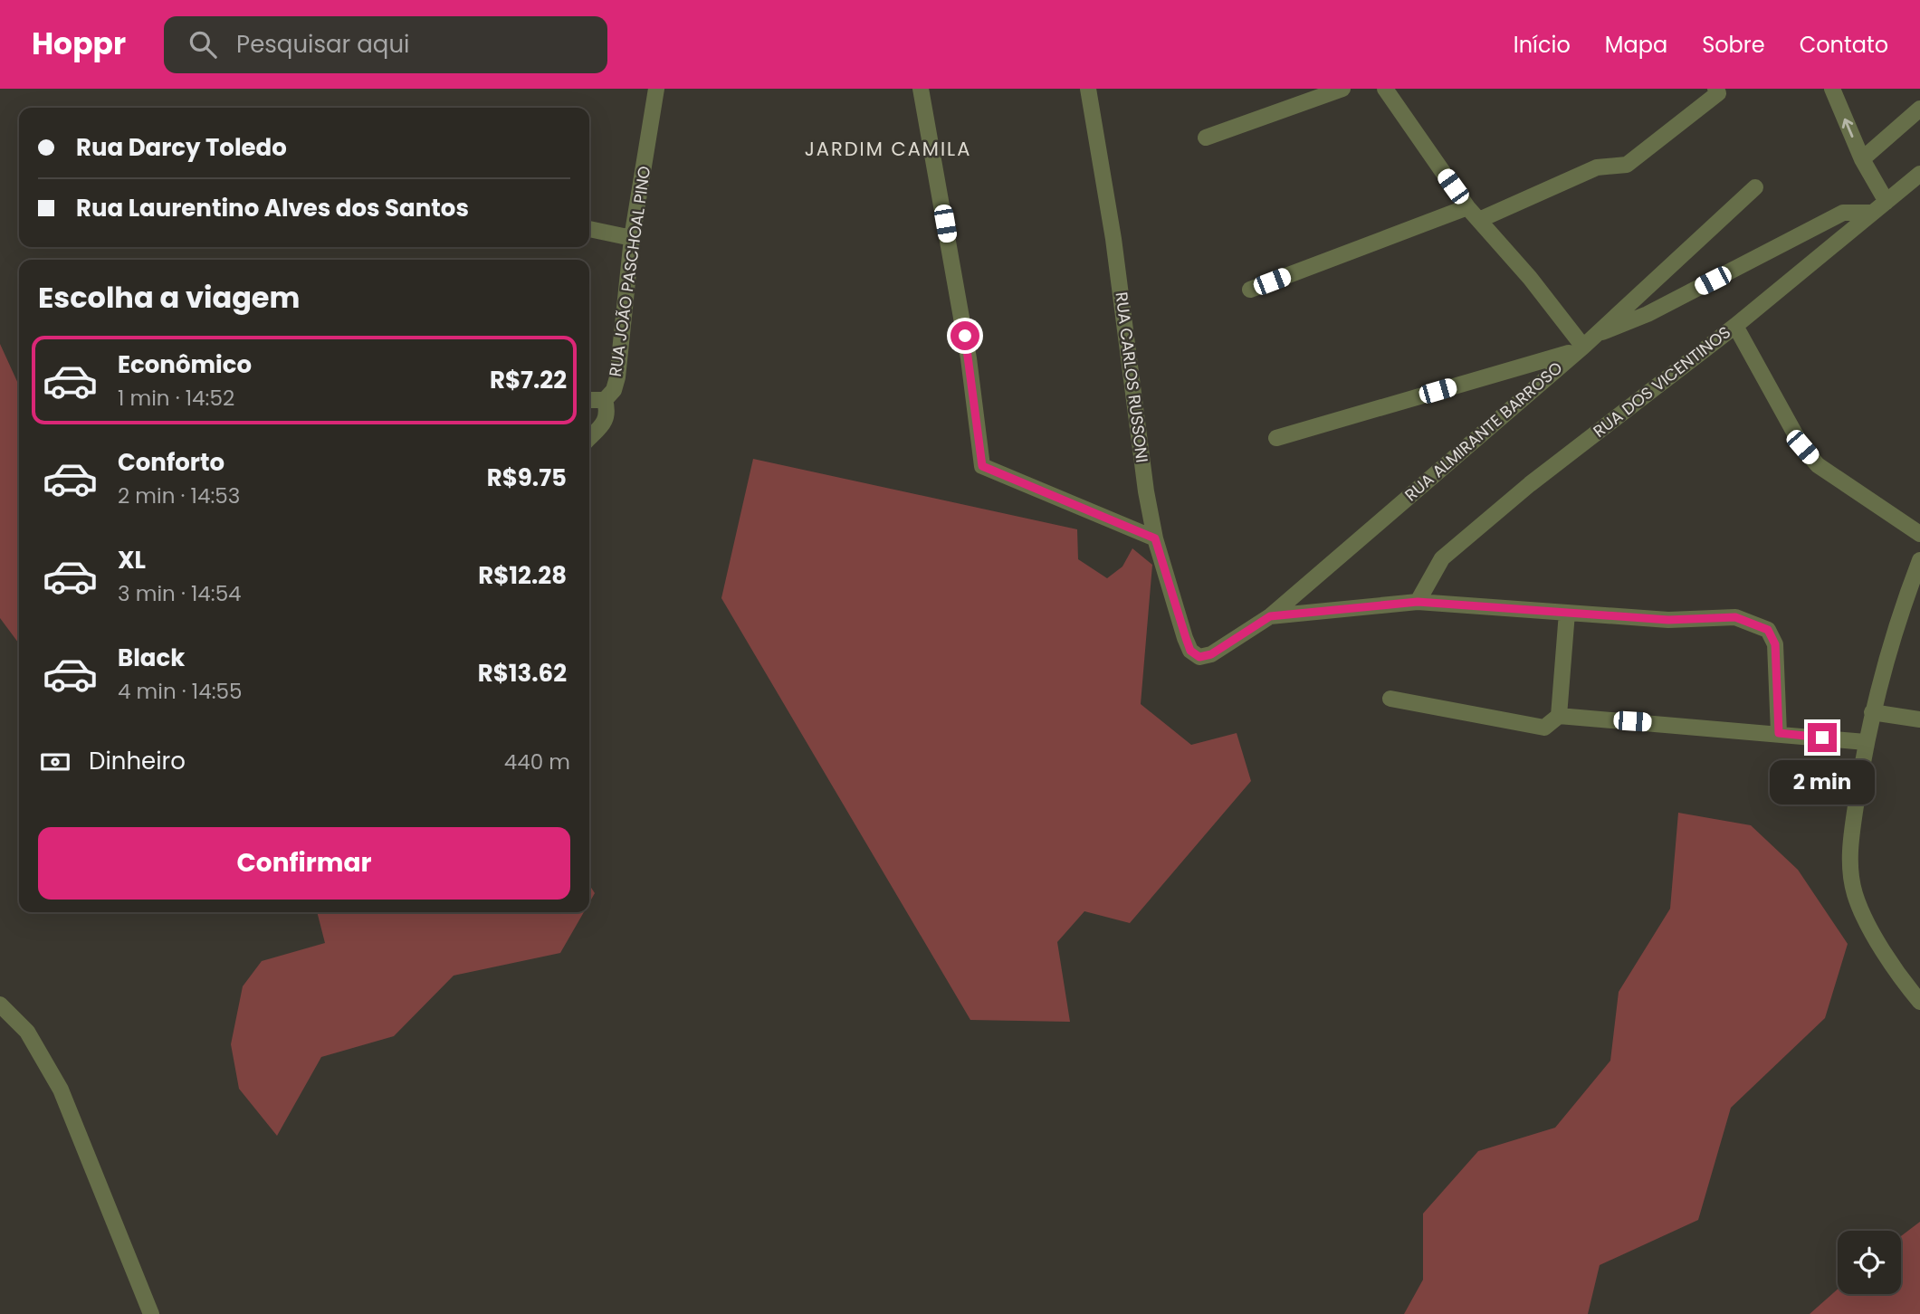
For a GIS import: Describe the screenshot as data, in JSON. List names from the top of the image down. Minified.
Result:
{"streets":{"street":["RUA JOÃO PASCHOAL PINO","RUA CARLOS RUSSONI","RUA DOS VICENTINOS","RUA ALMIRANTE BARROSO"]},"crossings":[["RUA CARLOS RUSSONI","RUA ALMIRANTE BARROSO"]],"districts":["JARDIM CAMILA"],"page":{"header":"Hoppr","search":"Pesquisar aqui","nav":["Início","Mapa","Sobre","Contato"],"banner":["Rua Darcy Toledo","Rua Laurentino Alves dos Santos"],"heading":"Escolha a viagem","list":[{"name":"Econômico","note":"1 min · 14:52","value":"R$7.22"},{"name":"Conforto","note":"2 min · 14:53","value":"R$9.75"},{"name":"XL","note":"3 min · 14:54","value":"R$12.28"},{"name":"Black","note":"4 min · 14:55","value":"R$13.62"}],"pay":["Dinheiro","440 m"],"bubble":"2 min","buttons":"Confirmar"}}
